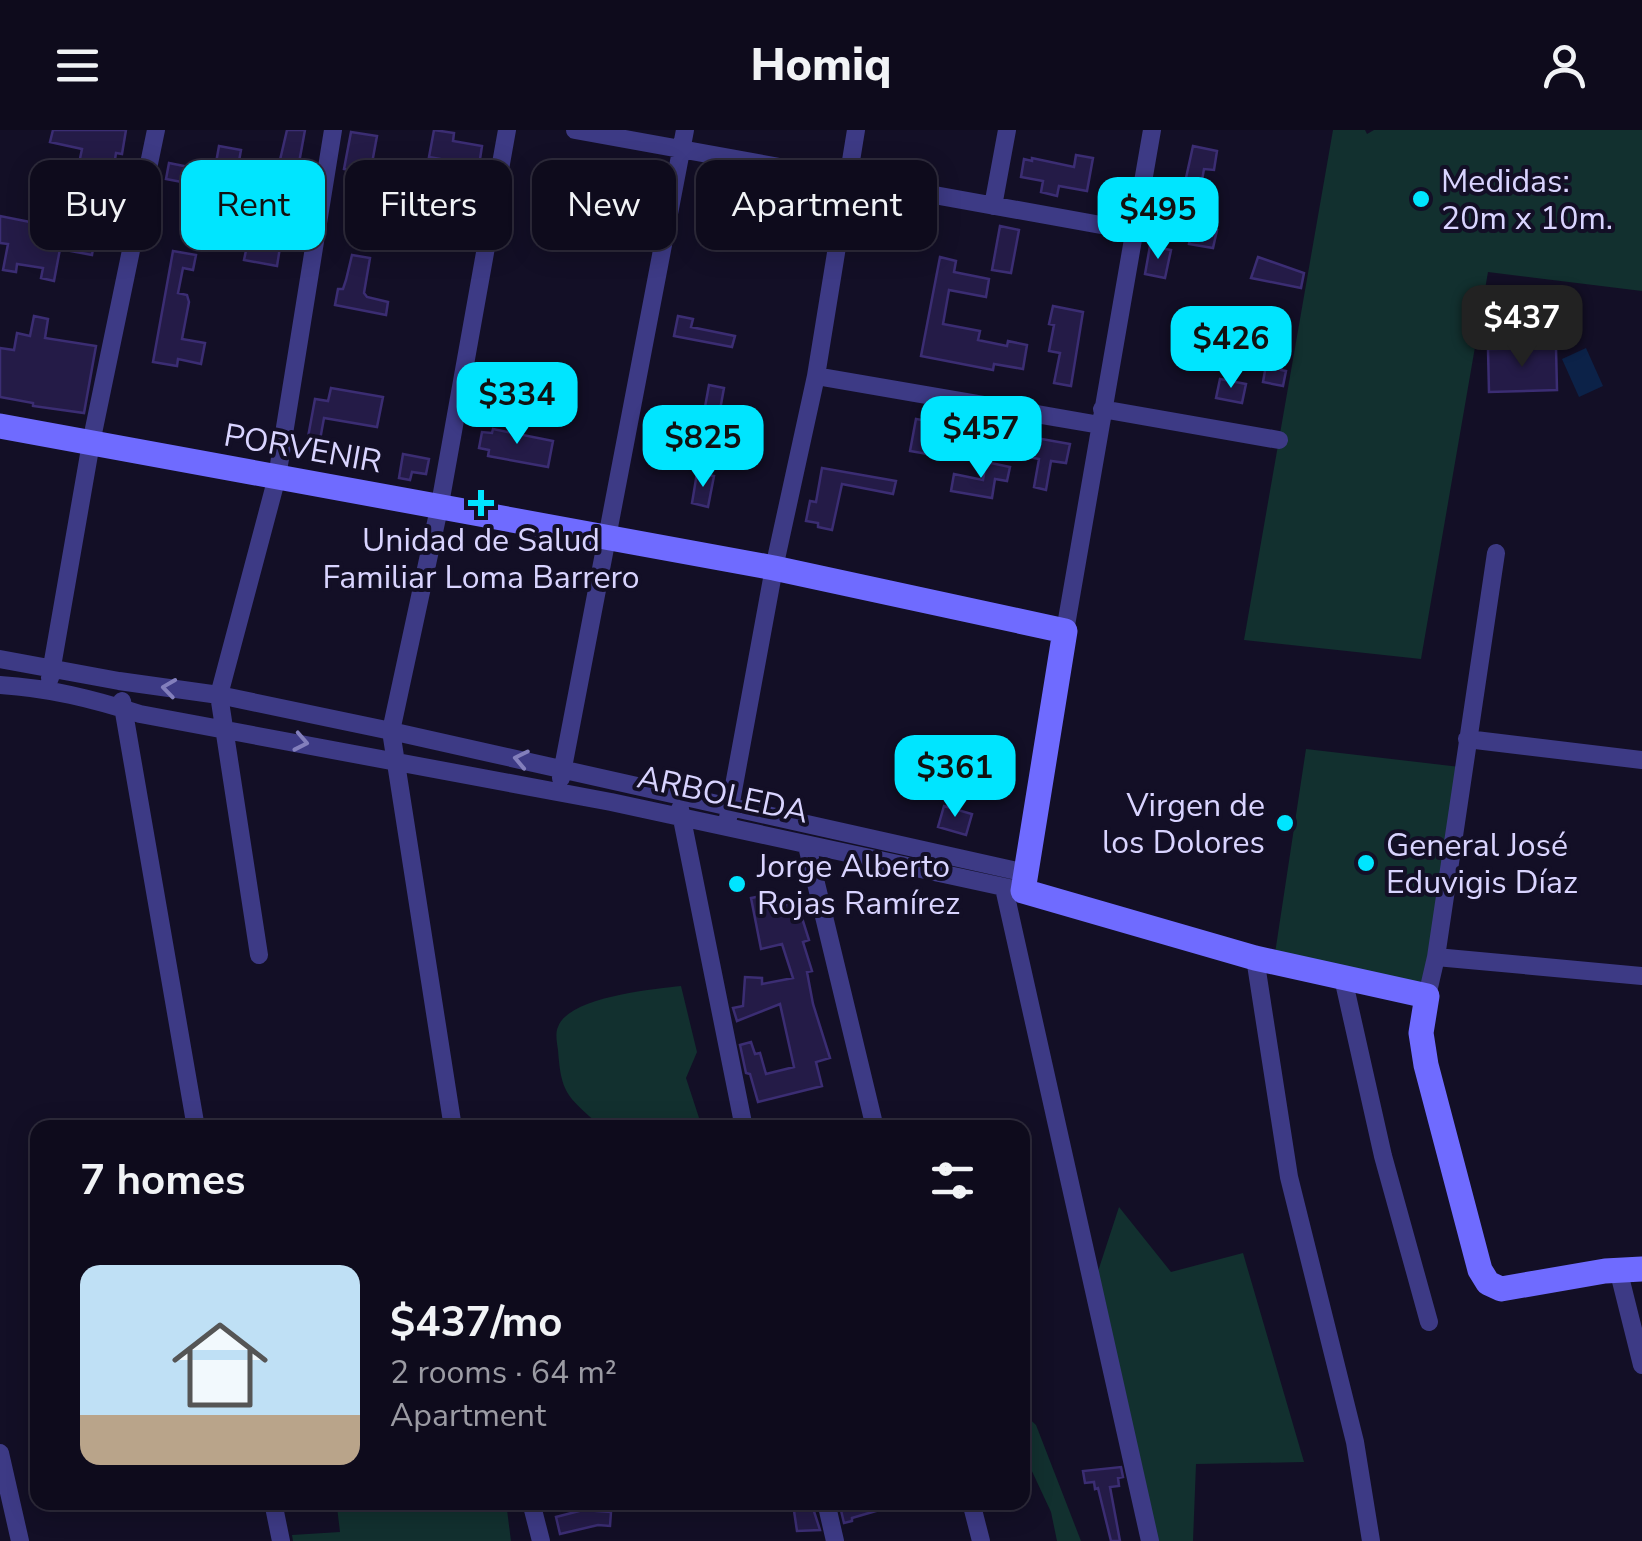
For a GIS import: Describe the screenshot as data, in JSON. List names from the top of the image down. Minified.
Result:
{"streets":{"street":["PORVENIR","ARBOLEDA"]},"places":{"other":["Medidas: 20m x 10m.","Virgen de los Dolores","General José Eduvigis Díaz","Jorge Alberto Rojas Ramírez"],"health":["Unidad de Salud Familiar Loma Barrero"]},"page":{"header":"Homiq","chip":["Buy","Rent","Filters","New","Apartment"],"price":["$495","$437","$426","$334","$457","$825","$361"],"heading":"7 homes","list":[{"name":"$437/mo","note":"2 rooms · 64 m² · Apartment"}]}}
